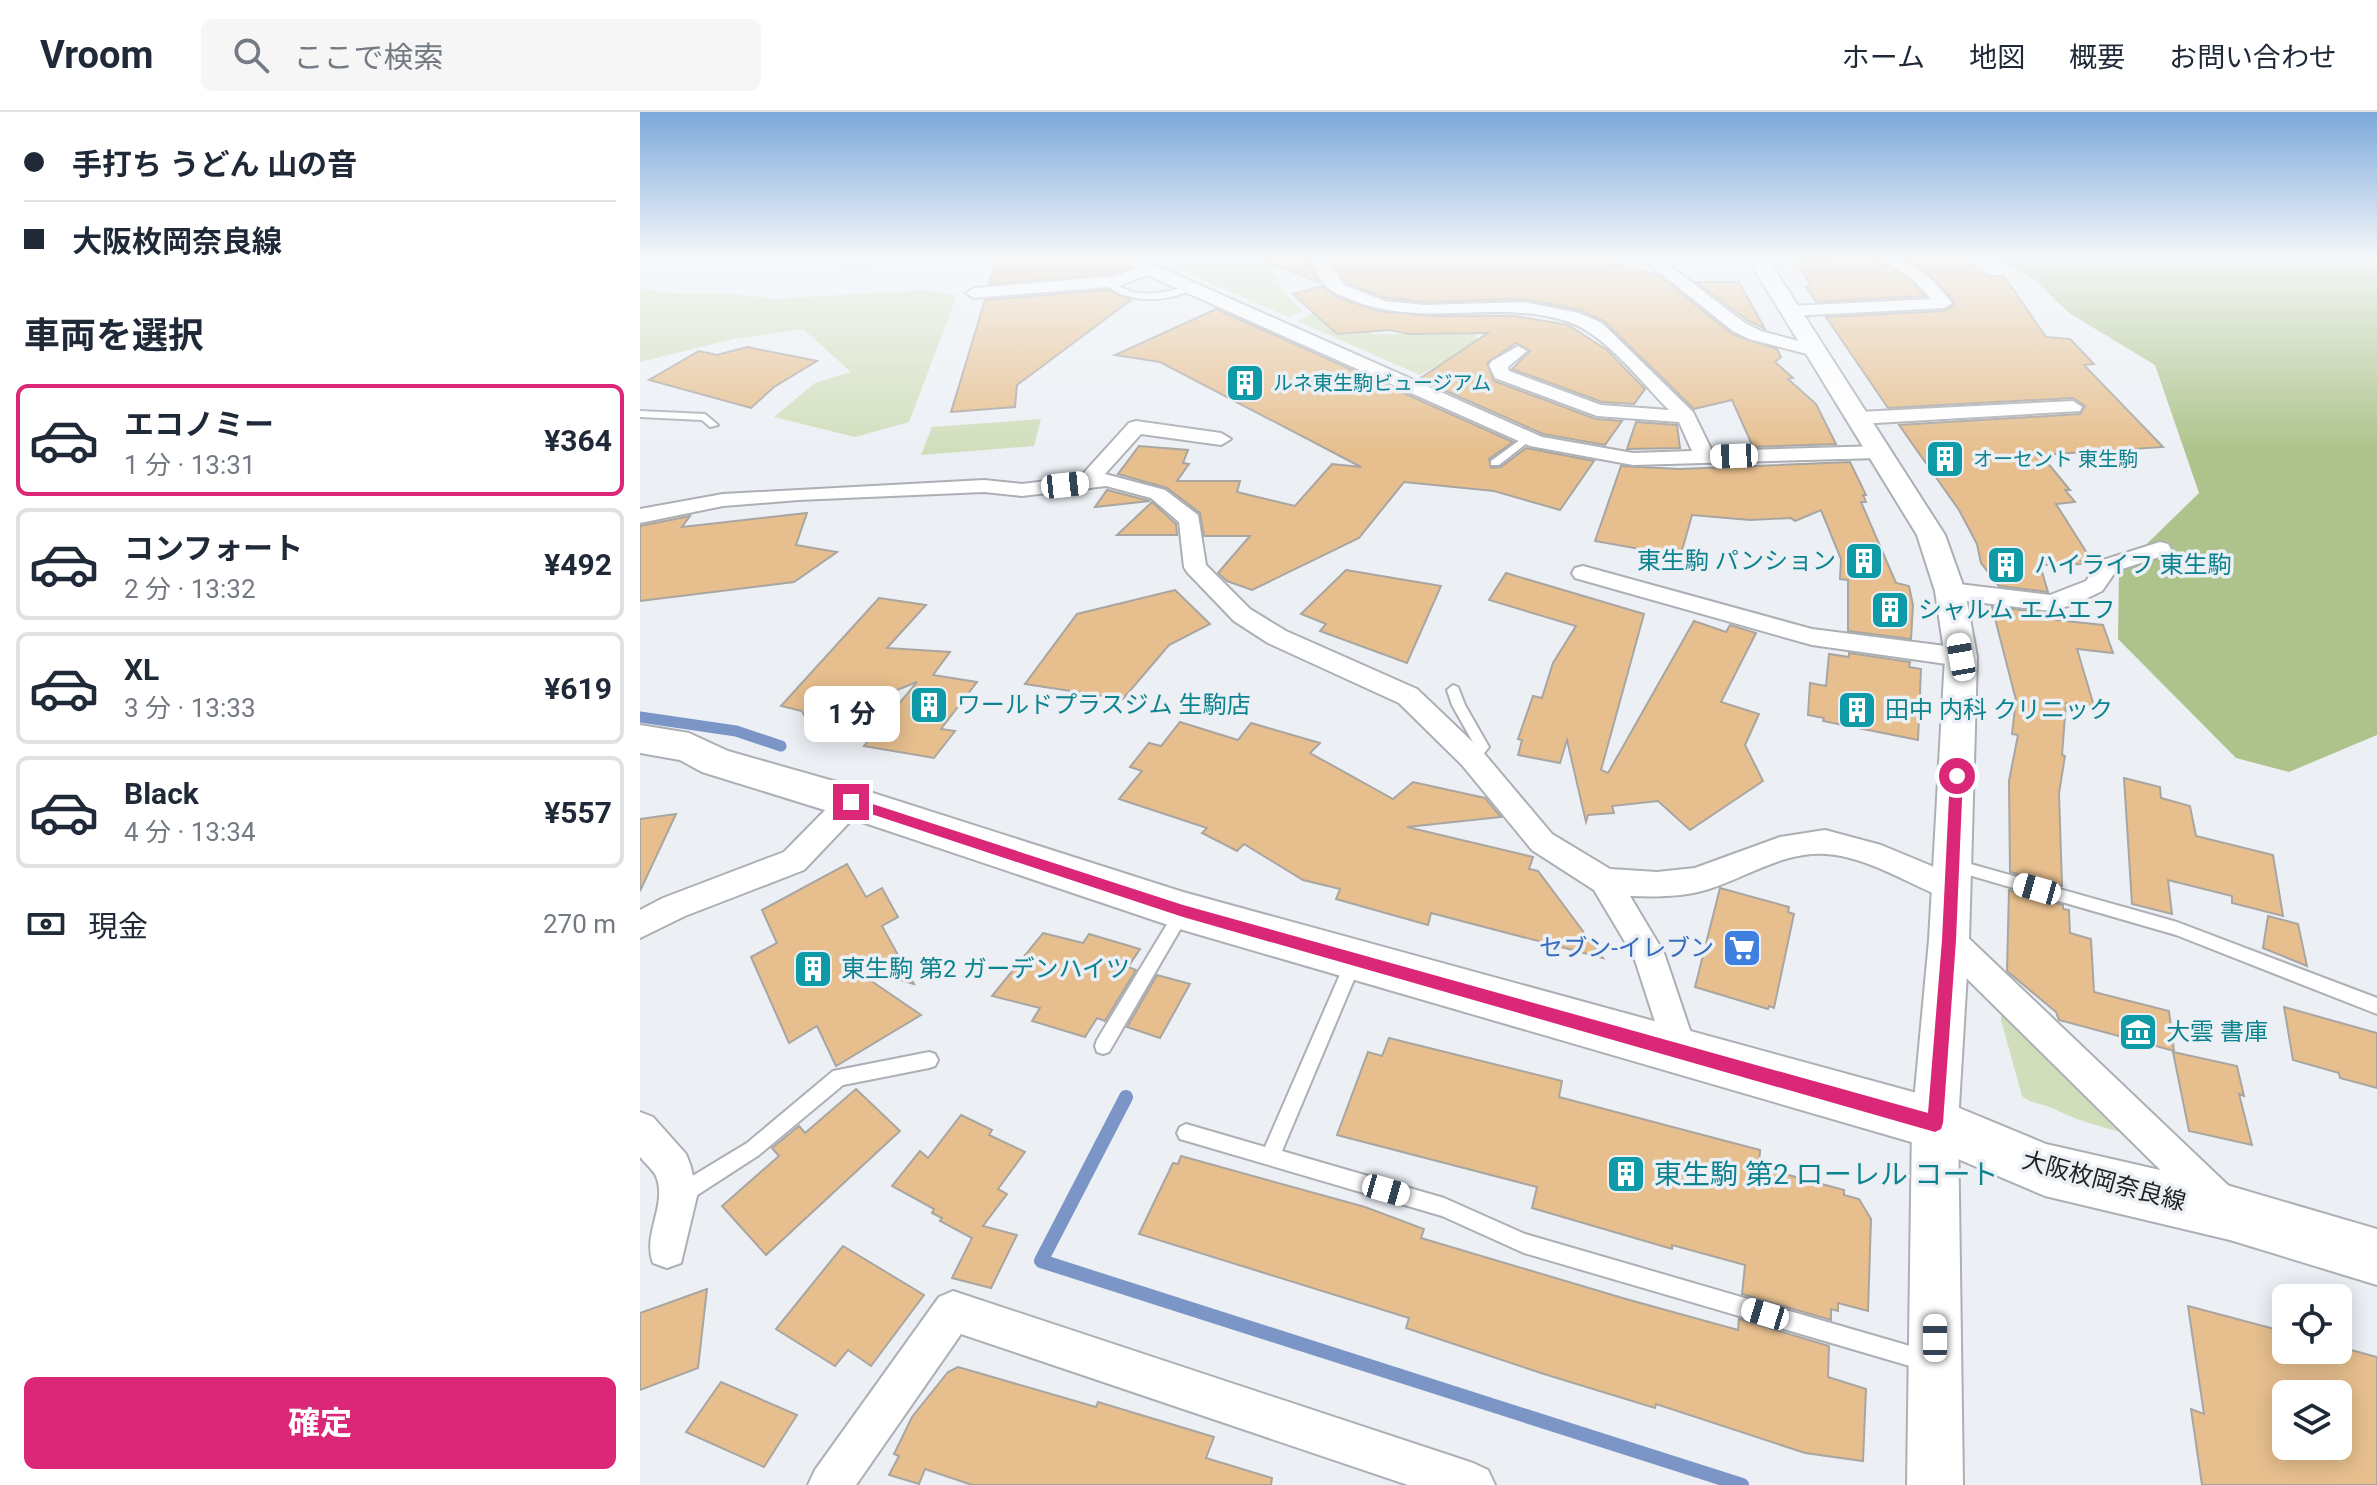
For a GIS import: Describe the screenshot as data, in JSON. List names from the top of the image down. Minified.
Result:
{"streets":{"main road":["大阪枚岡奈良線"]},"places":{"building":["ルネ東生駒ビュージアム","オーセント 東生駒","東生駒 パンション","ハイライフ 東生駒","シャルム エムエフ","ワールドプラスジム 生駒店","田中 内科 クリニック","東生駒 第2 ガーデンハイツ","東生駒 第2 ローレル コート"],"supermarket":["セブン-イレブン"],"museum":["大雲 書庫"]},"page":{"header":"Vroom","search":"ここで検索","nav":["ホーム","地図","概要","お問い合わせ"],"banner":["手打ち うどん 山の音","大阪枚岡奈良線"],"heading":"車両を選択","list":[{"name":"エコノミー","note":"1 分 · 13:31","value":"¥364"},{"name":"コンフォート","note":"2 分 · 13:32","value":"¥492"},{"name":"XL","note":"3 分 · 13:33","value":"¥619"},{"name":"Black","note":"4 分 · 13:34","value":"¥557"}],"bubble":"1 分","pay":["現金","270 m"],"buttons":"確定"}}
